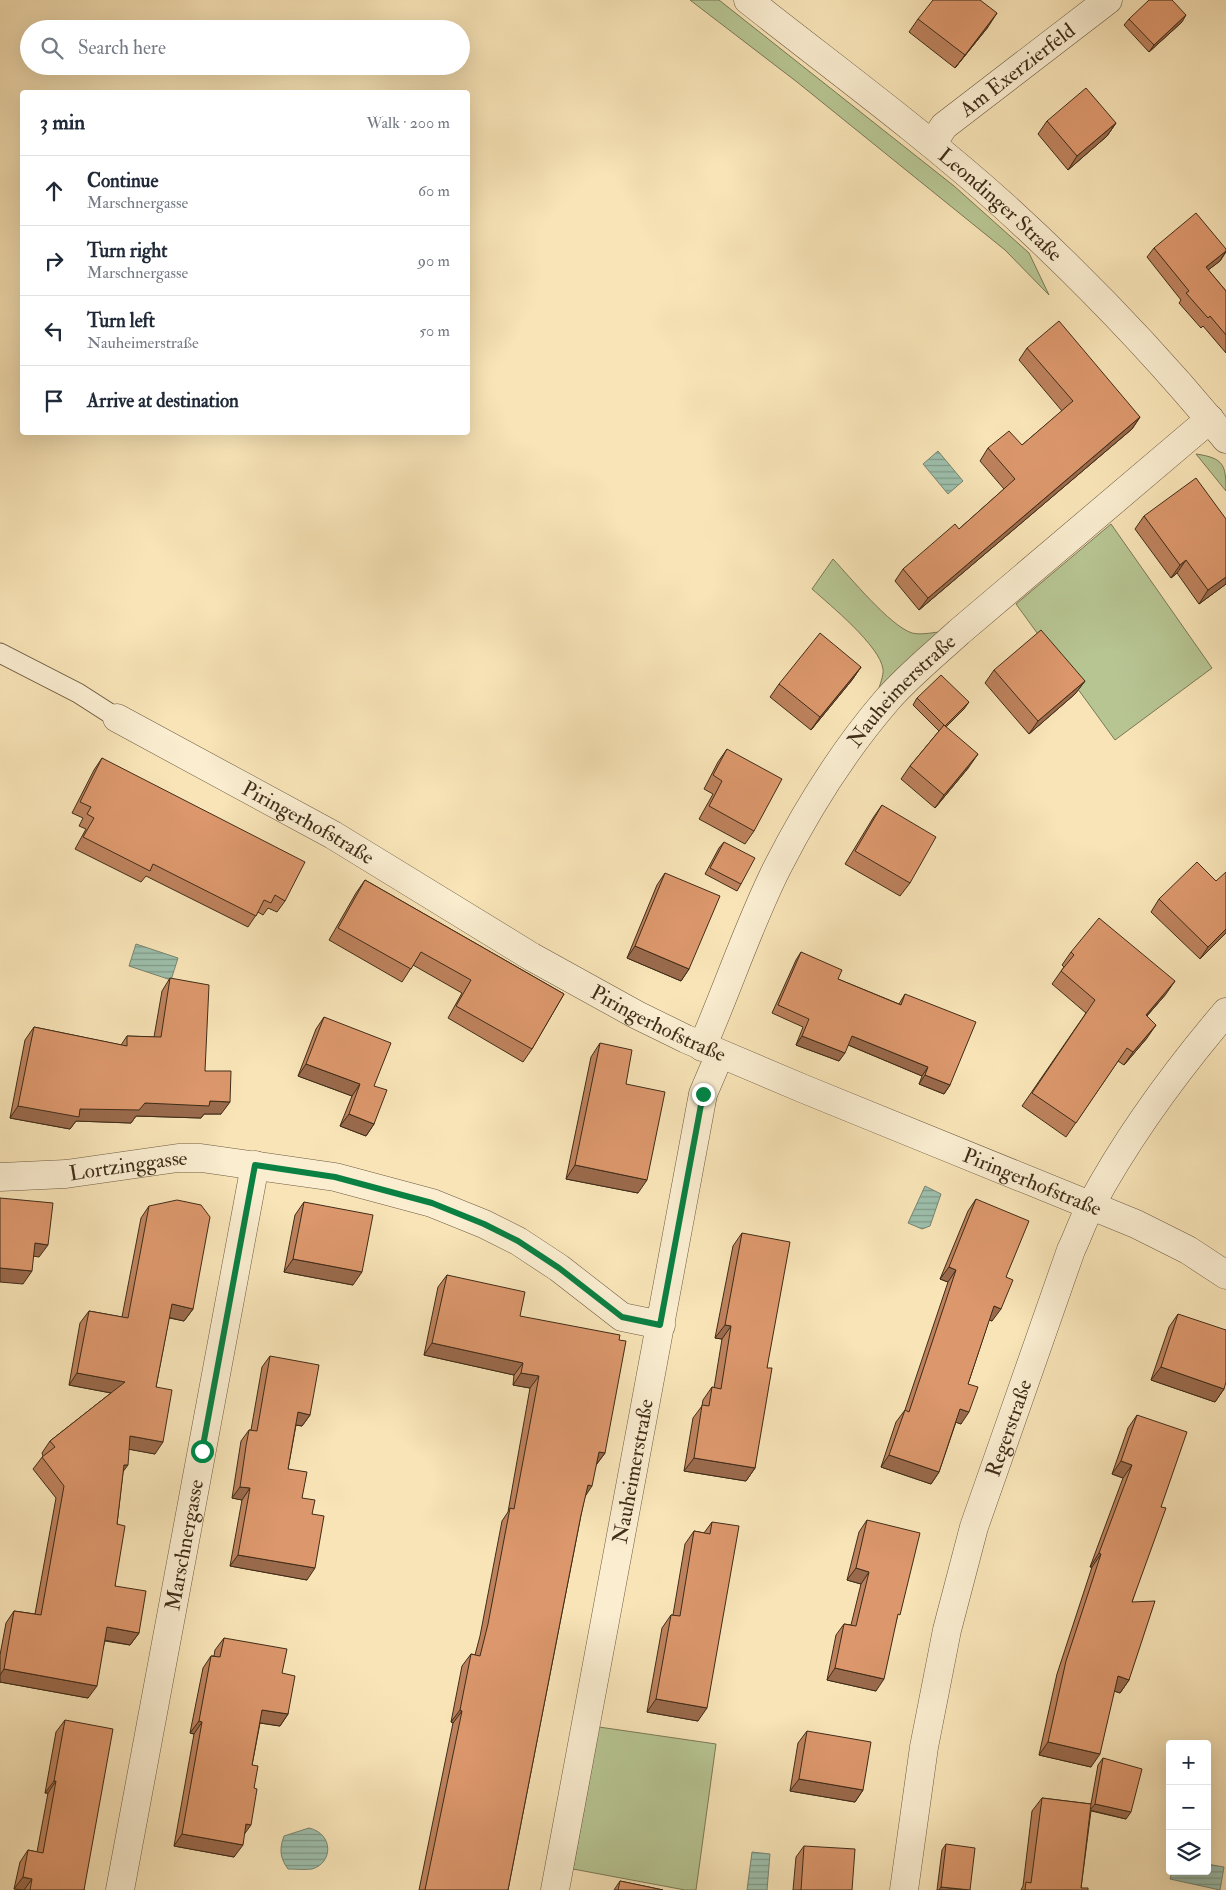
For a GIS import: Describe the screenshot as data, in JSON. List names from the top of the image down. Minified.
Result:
{"streets":{"street":["Am Exerzierfeld","Leondinger Straße","Nauheimerstraße","Piringerhofstraße","Lortzinggasse","Regerstraße","Marschnergasse"]},"crossings":[["Am Exerzierfeld","Leondinger Straße"],["Leondinger Straße","Nauheimerstraße"],["Nauheimerstraße","Piringerhofstraße"],["Piringerhofstraße","Regerstraße"],["Lortzinggasse","Marschnergasse"]],"page":{"search":"Search here","heading":["3 min","Walk · 200 m"],"list":[["Continue","Marschnergasse","60 m"],["Turn right","Marschnergasse","90 m"],["Turn left","Nauheimerstraße","50 m"],"Arrive at destination"],"map_buttons":["+","−"]}}
